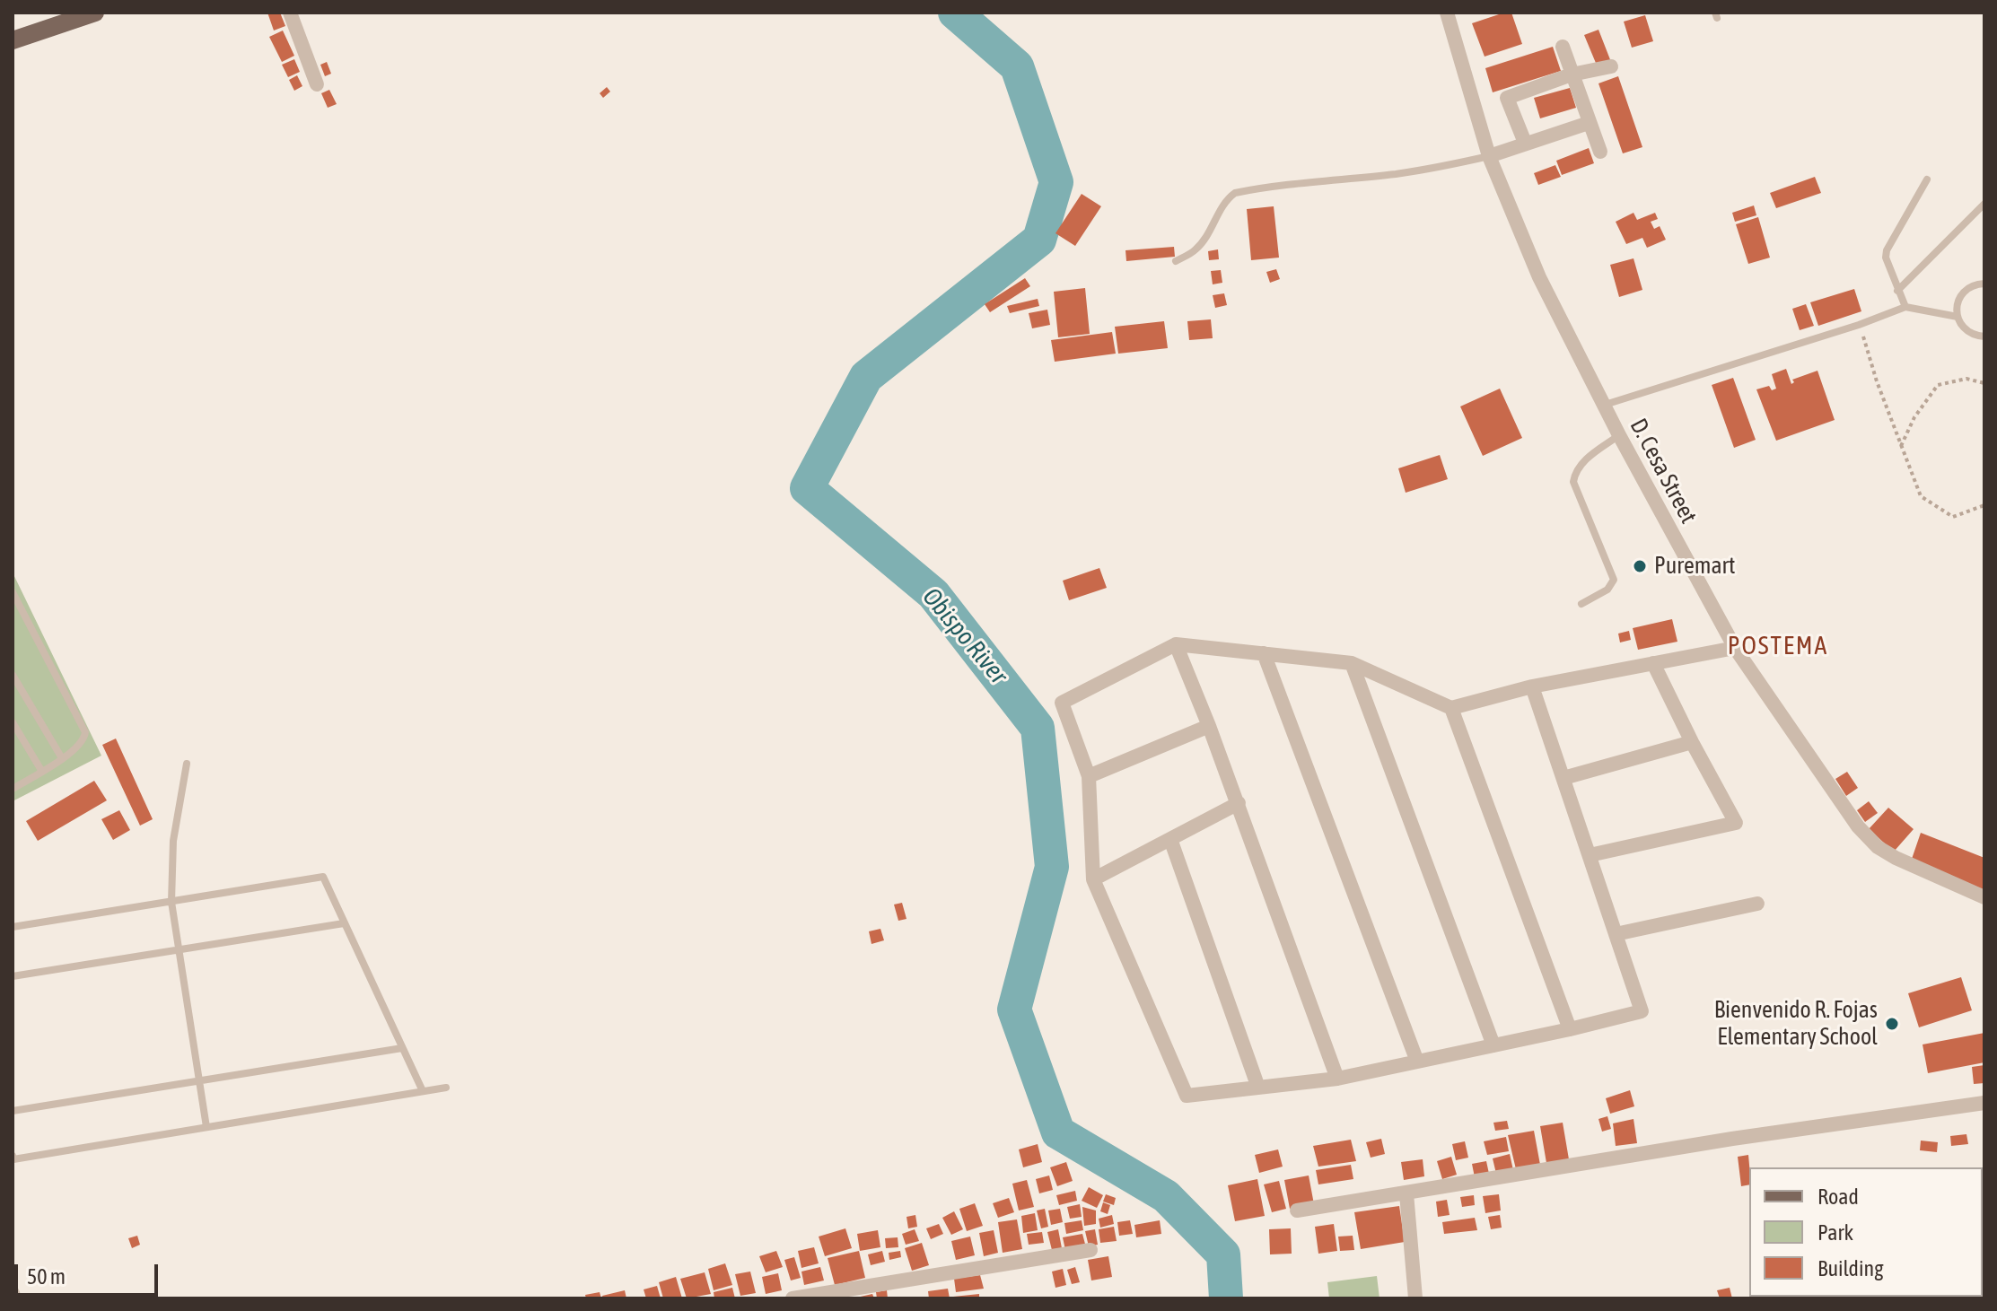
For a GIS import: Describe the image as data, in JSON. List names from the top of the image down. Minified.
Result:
{"streets":{"street":["D. Cesa Street"]},"districts":["POSTEMA"],"water":["Obispo River"],"places":["Puremart","Bienvenido R. Fojas Elementary School"],"legend":["Road","Park","Building"],"scale_bar":"50 m"}
